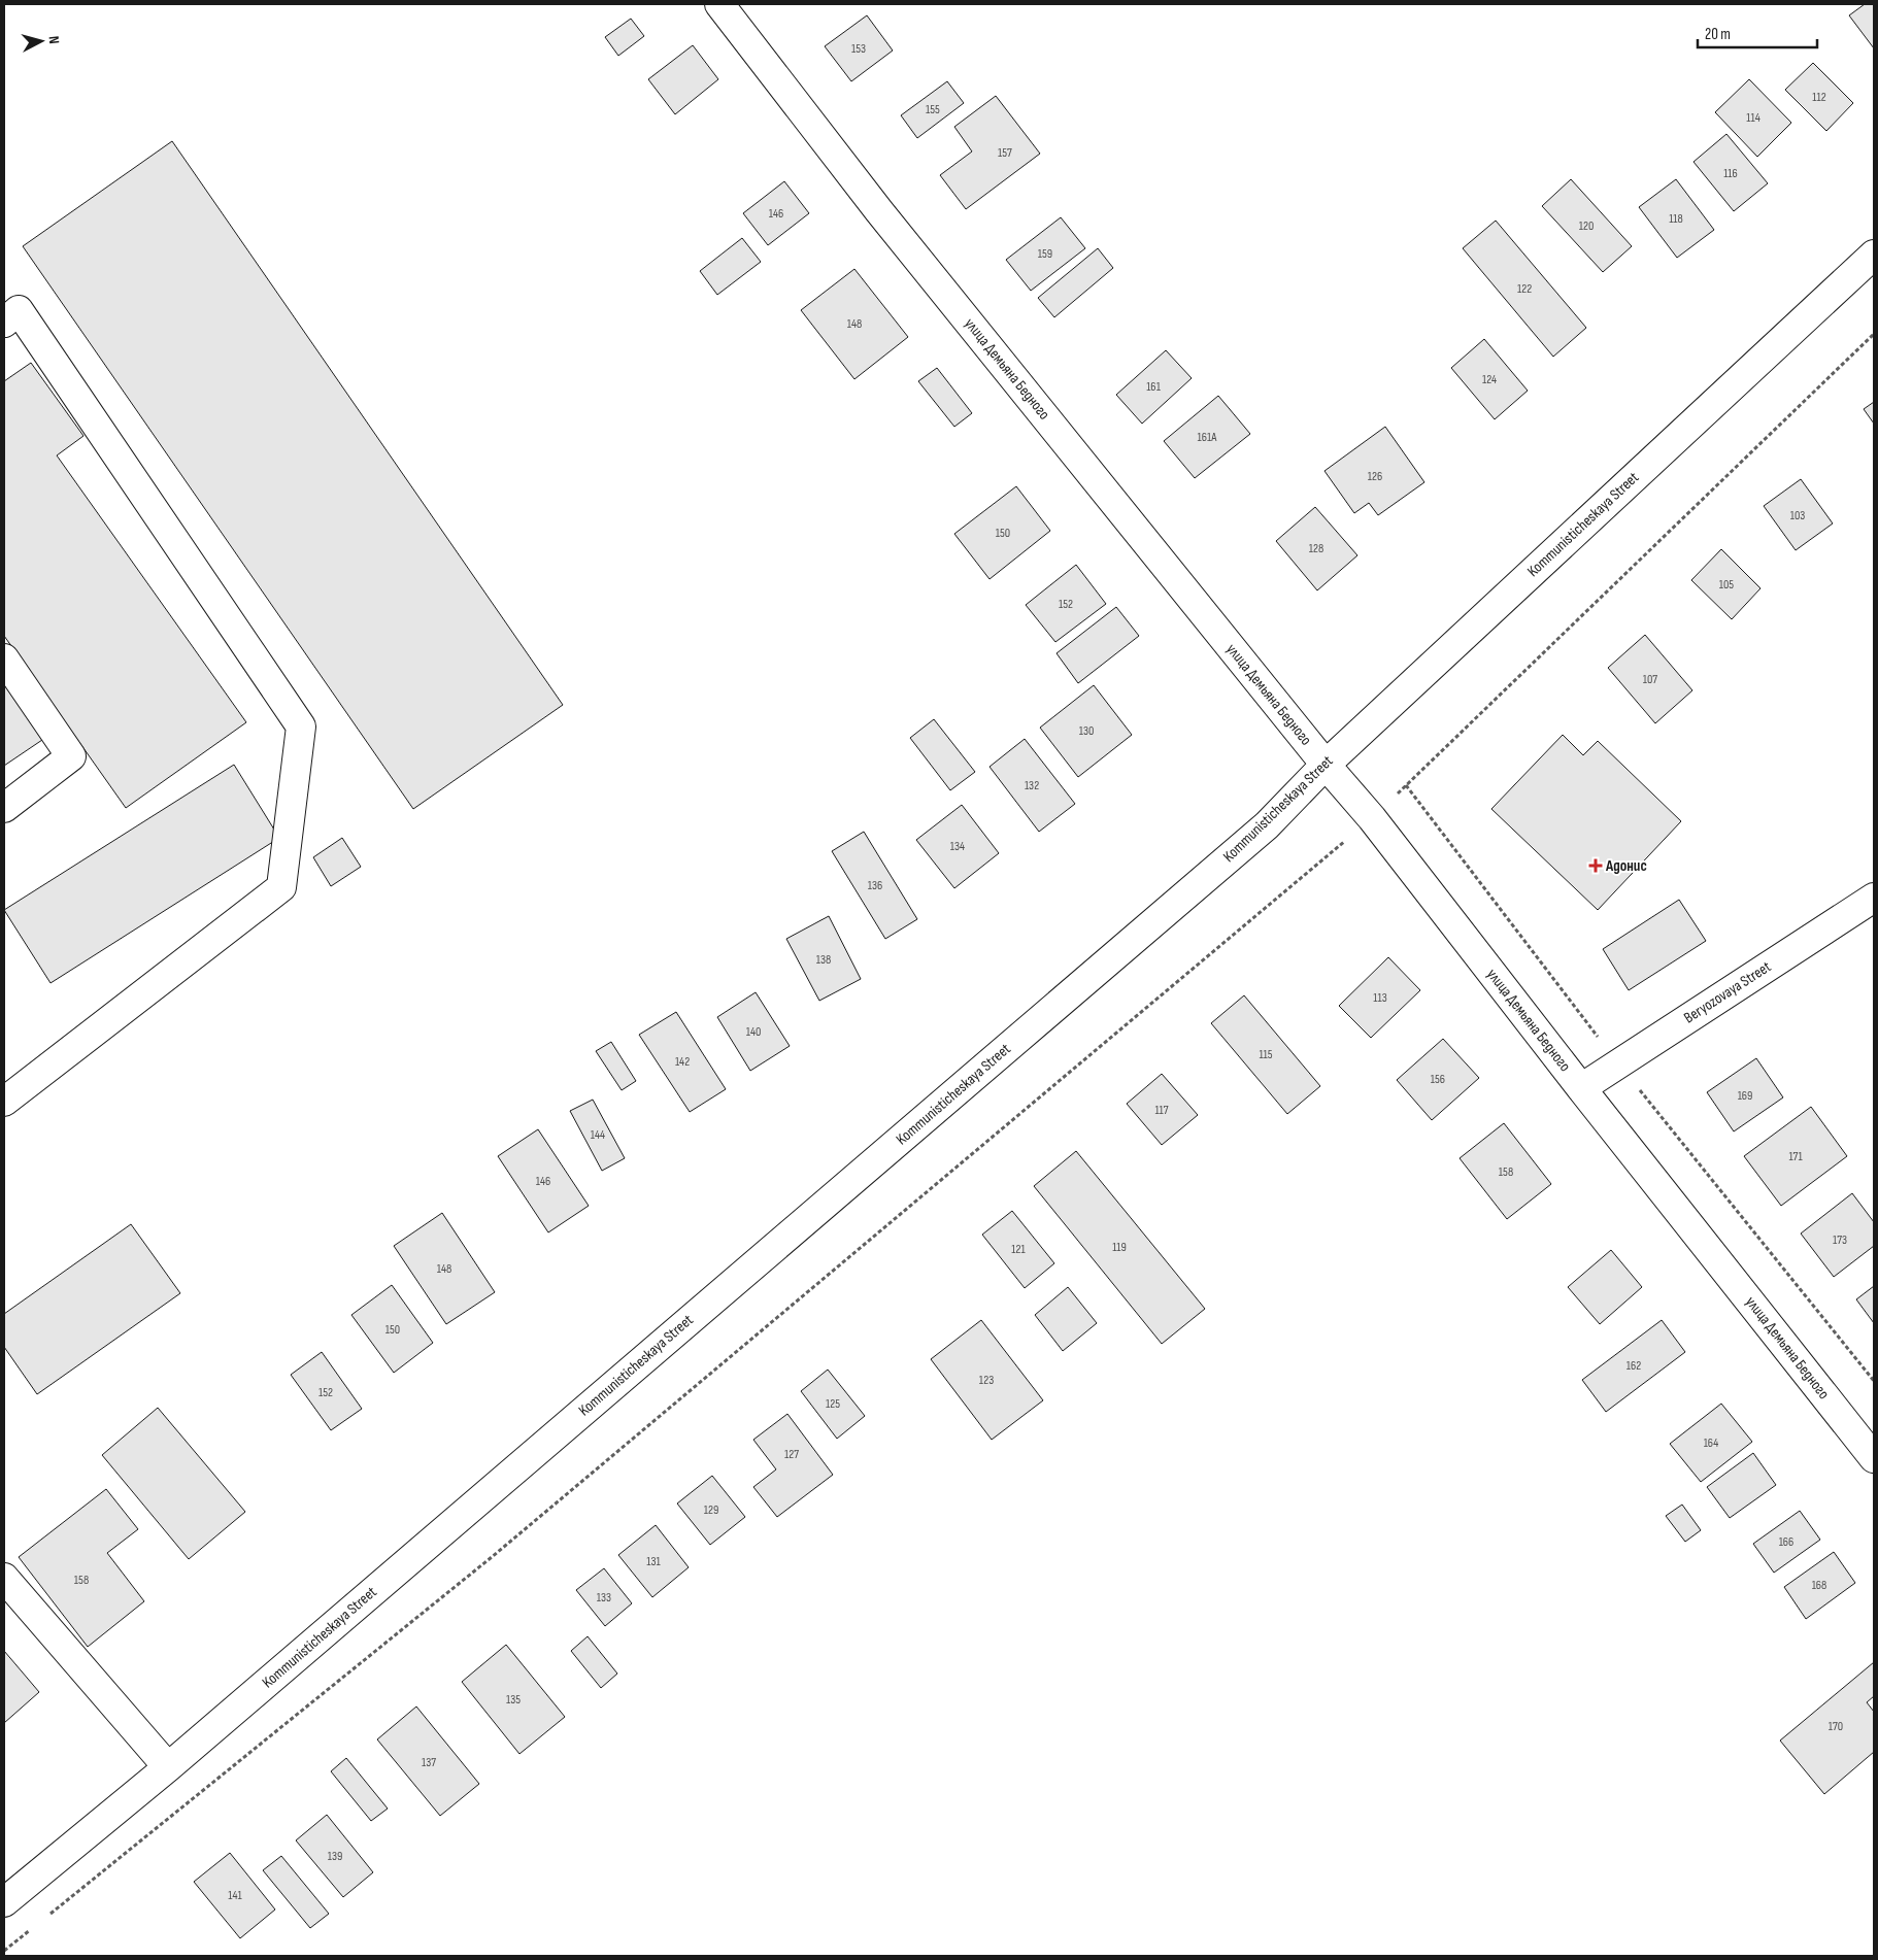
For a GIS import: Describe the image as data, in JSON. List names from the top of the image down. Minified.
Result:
{"streets":{"street":["улица Демьяна Бедного","Kommunisticheskaya Street","Beryozovaya Street"]},"crossings":[["улица Демьяна Бедного","Kommunisticheskaya Street"],["улица Демьяна Бедного","Beryozovaya Street"]],"places":{"health":["Адонис"]},"house_numbers":["153","112","155","114","157","116","146","118","120","159","122","148","124","161","161А","126","103","150","128","105","152","107","130","132","134","136","138","113","140","115","142","156","169","117","144","171","158","146","173","119","121","148","150","162","123","152","125","164","127","129","166","131","158","168","133","135","170","137","139","141"],"scale_bar":"20 m","north":"right"}
